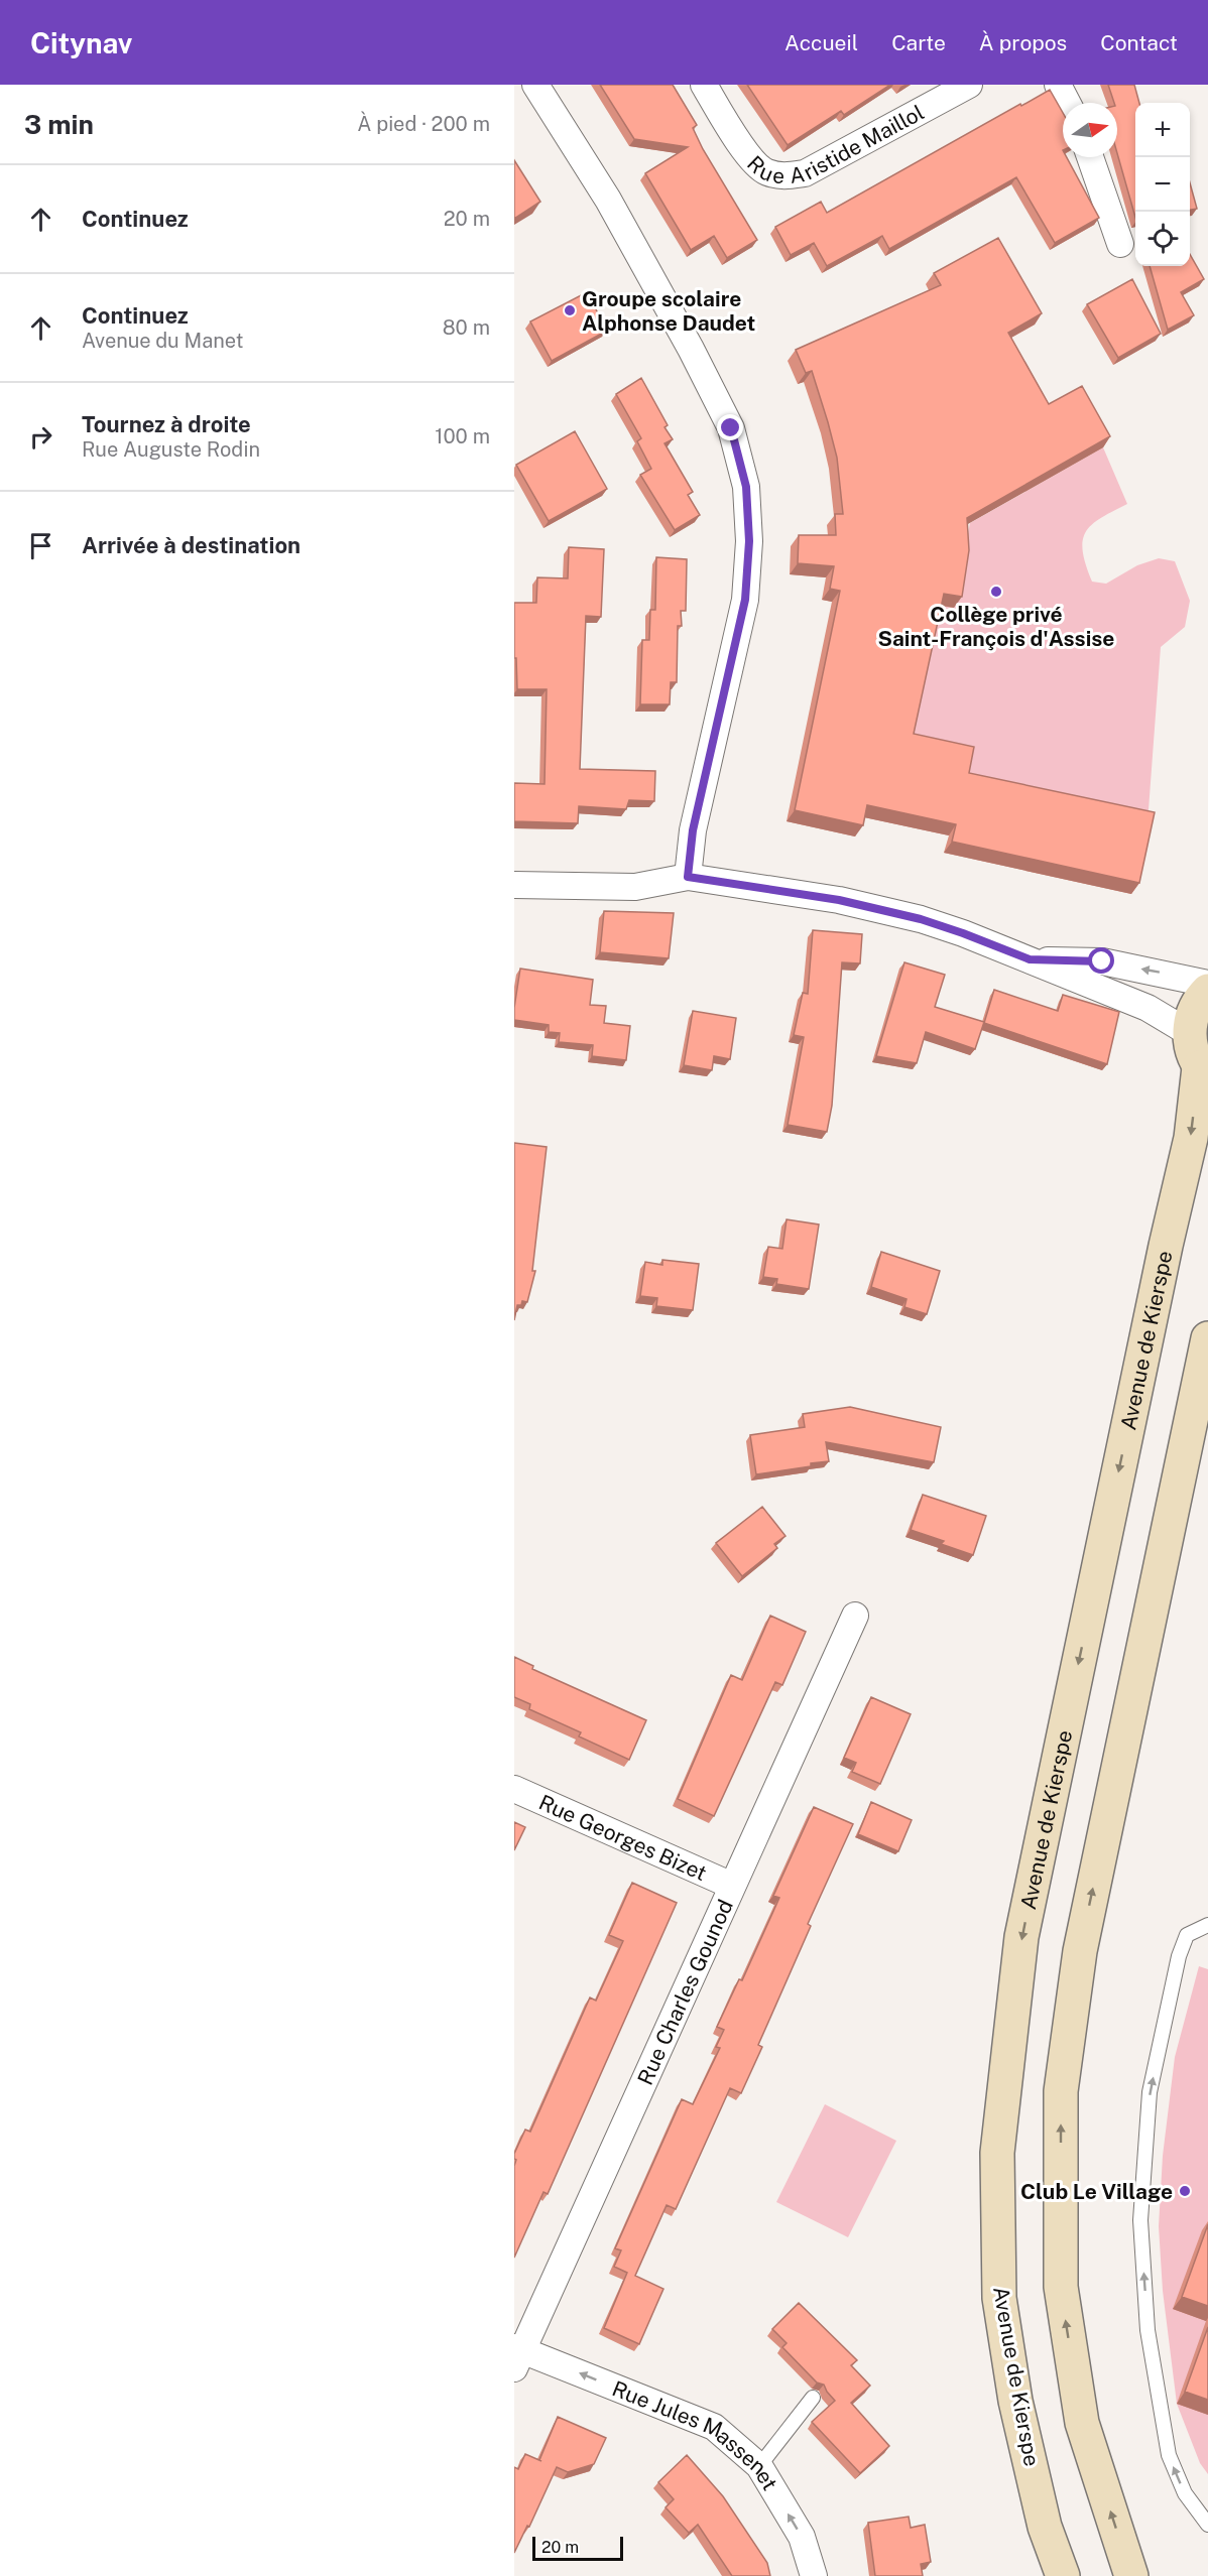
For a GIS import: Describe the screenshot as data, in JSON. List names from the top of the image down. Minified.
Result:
{"streets":{"main road":["Avenue de Kierspe"],"street":["Rue Aristide Maillol","Rue Georges Bizet","Rue Charles Gounod","Rue Jules Massenet"]},"crossings":[["Rue Georges Bizet","Rue Charles Gounod"],["Rue Charles Gounod","Rue Jules Massenet"]],"one_way":["Rue Jules Massenet"],"places":["Groupe scolaire Alphonse Daudet","Collège privé Saint-François d'Assise","Club Le Village"],"scale_bar":"20 m","north":"right","page":{"header":"Citynav","nav":["Accueil","Carte","À propos","Contact"],"heading":["3 min","À pied · 200 m"],"map_buttons":["+","−"],"list":[["Continuez","20 m"],["Continuez","Avenue du Manet","80 m"],["Tournez à droite","Rue Auguste Rodin","100 m"],"Arrivée à destination"],"scale":"20 m"}}
